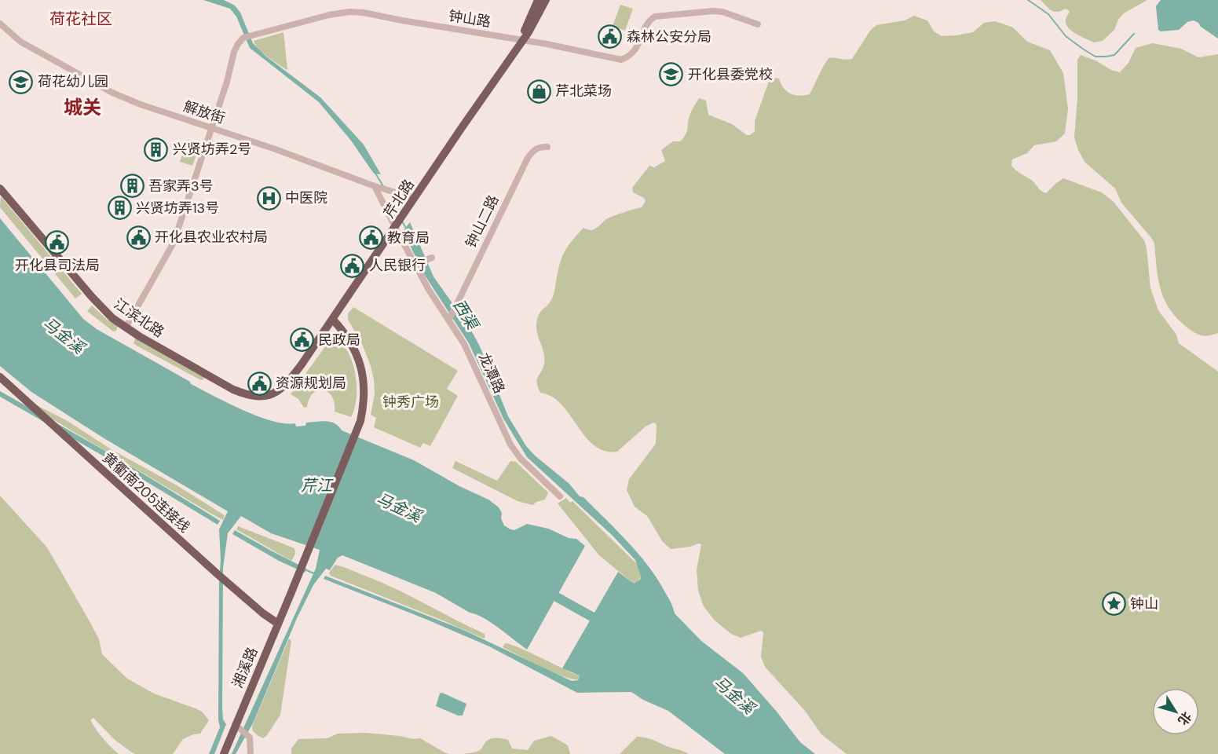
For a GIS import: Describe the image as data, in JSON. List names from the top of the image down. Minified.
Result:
{"streets":{"main road":["芹北路","江滨北路","黄衢南205连接线","湘溪路"],"street":["钟山路","解放街","钟山二路","龙潭路"]},"crossings":[["钟山路","解放街"],["钟山路","芹北路"],["钟山路","江滨北路"],["解放街","芹北路"],["解放街","龙潭路"],["芹北路","江滨北路"],["芹北路","龙潭路"],["芹北路","湘溪路"],["钟山二路","龙潭路"],["黄衢南205连接线","湘溪路"]],"districts":["荷花社区","城关"],"water":["西渠","马金溪","芹江"],"parks":["钟秀广场"],"places":{"public building":["森林公安分局","开化县农业农村局","教育局","开化县司法局","人民银行","民政局","资源规划局"],"school or university":["开化县委党校","荷花幼儿园"],"shop":["芹北菜场"],"building":["兴贤坊弄2号","吾家弄3号","兴贤坊弄13号"],"hospital":["中医院"],"place":["钟山"]},"north":"bottom right"}
